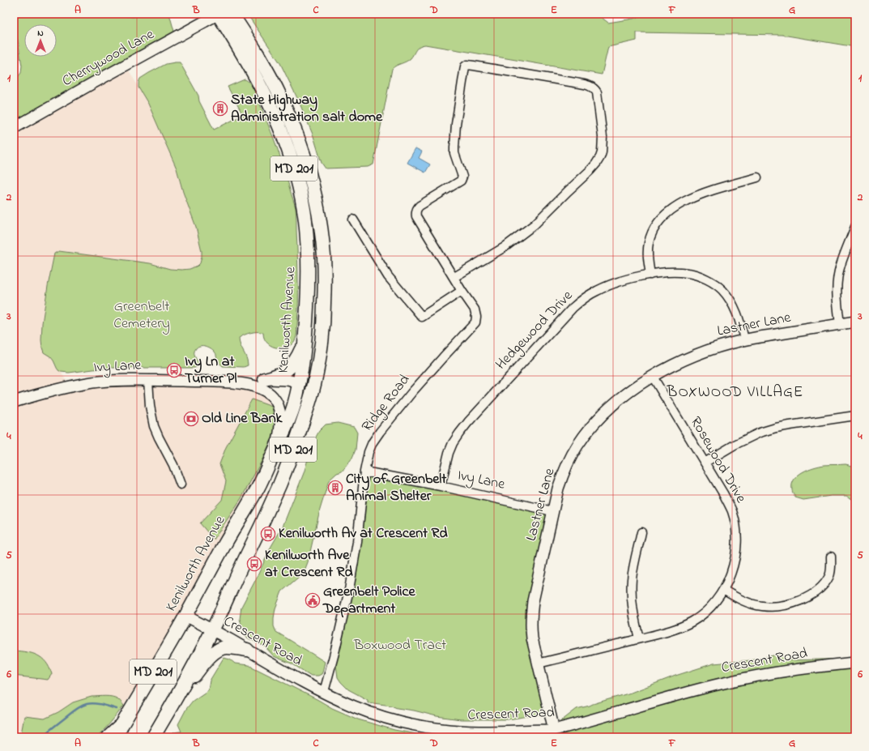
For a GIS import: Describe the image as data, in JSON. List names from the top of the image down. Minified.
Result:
{"streets":{"main road":["MD 201","Kenilworth Avenue"],"street":["Cherrywood Lane","Lastner Lane","Hedgewood Drive","Ivy Lane","Ridge Road","Rosewood Drive","Crescent Road"]},"crossings":[["Cherrywood Lane","Kenilworth Avenue"],["MD 201","Crescent Road"],["Kenilworth Avenue","Ivy Lane"],["Kenilworth Avenue","Crescent Road"],["Lastner Lane","Hedgewood Drive"],["Lastner Lane","Ivy Lane"],["Lastner Lane","Rosewood Drive"],["Lastner Lane","Crescent Road"],["Hedgewood Drive","Ivy Lane"],["Ivy Lane","Ridge Road"],["Ridge Road","Crescent Road"]],"districts":["BOXWOOD VILLAGE"],"parks":["Greenbelt Cemetery","Boxwood Tract"],"places":{"building":["State Highway Administration salt dome","City of Greenbelt Animal Shelter"],"bus stop":["Ivy Ln at Turner Pl","Kenilworth Av at Crescent Rd","Kenilworth Ave at Crescent Rd"],"bank":["Old Line Bank"],"public building":["Greenbelt Police Department"]},"north":"top","grid":{"columns":["A","B","C","D","E","F","G"],"rows":["1","2","3","4","5","6"]}}
